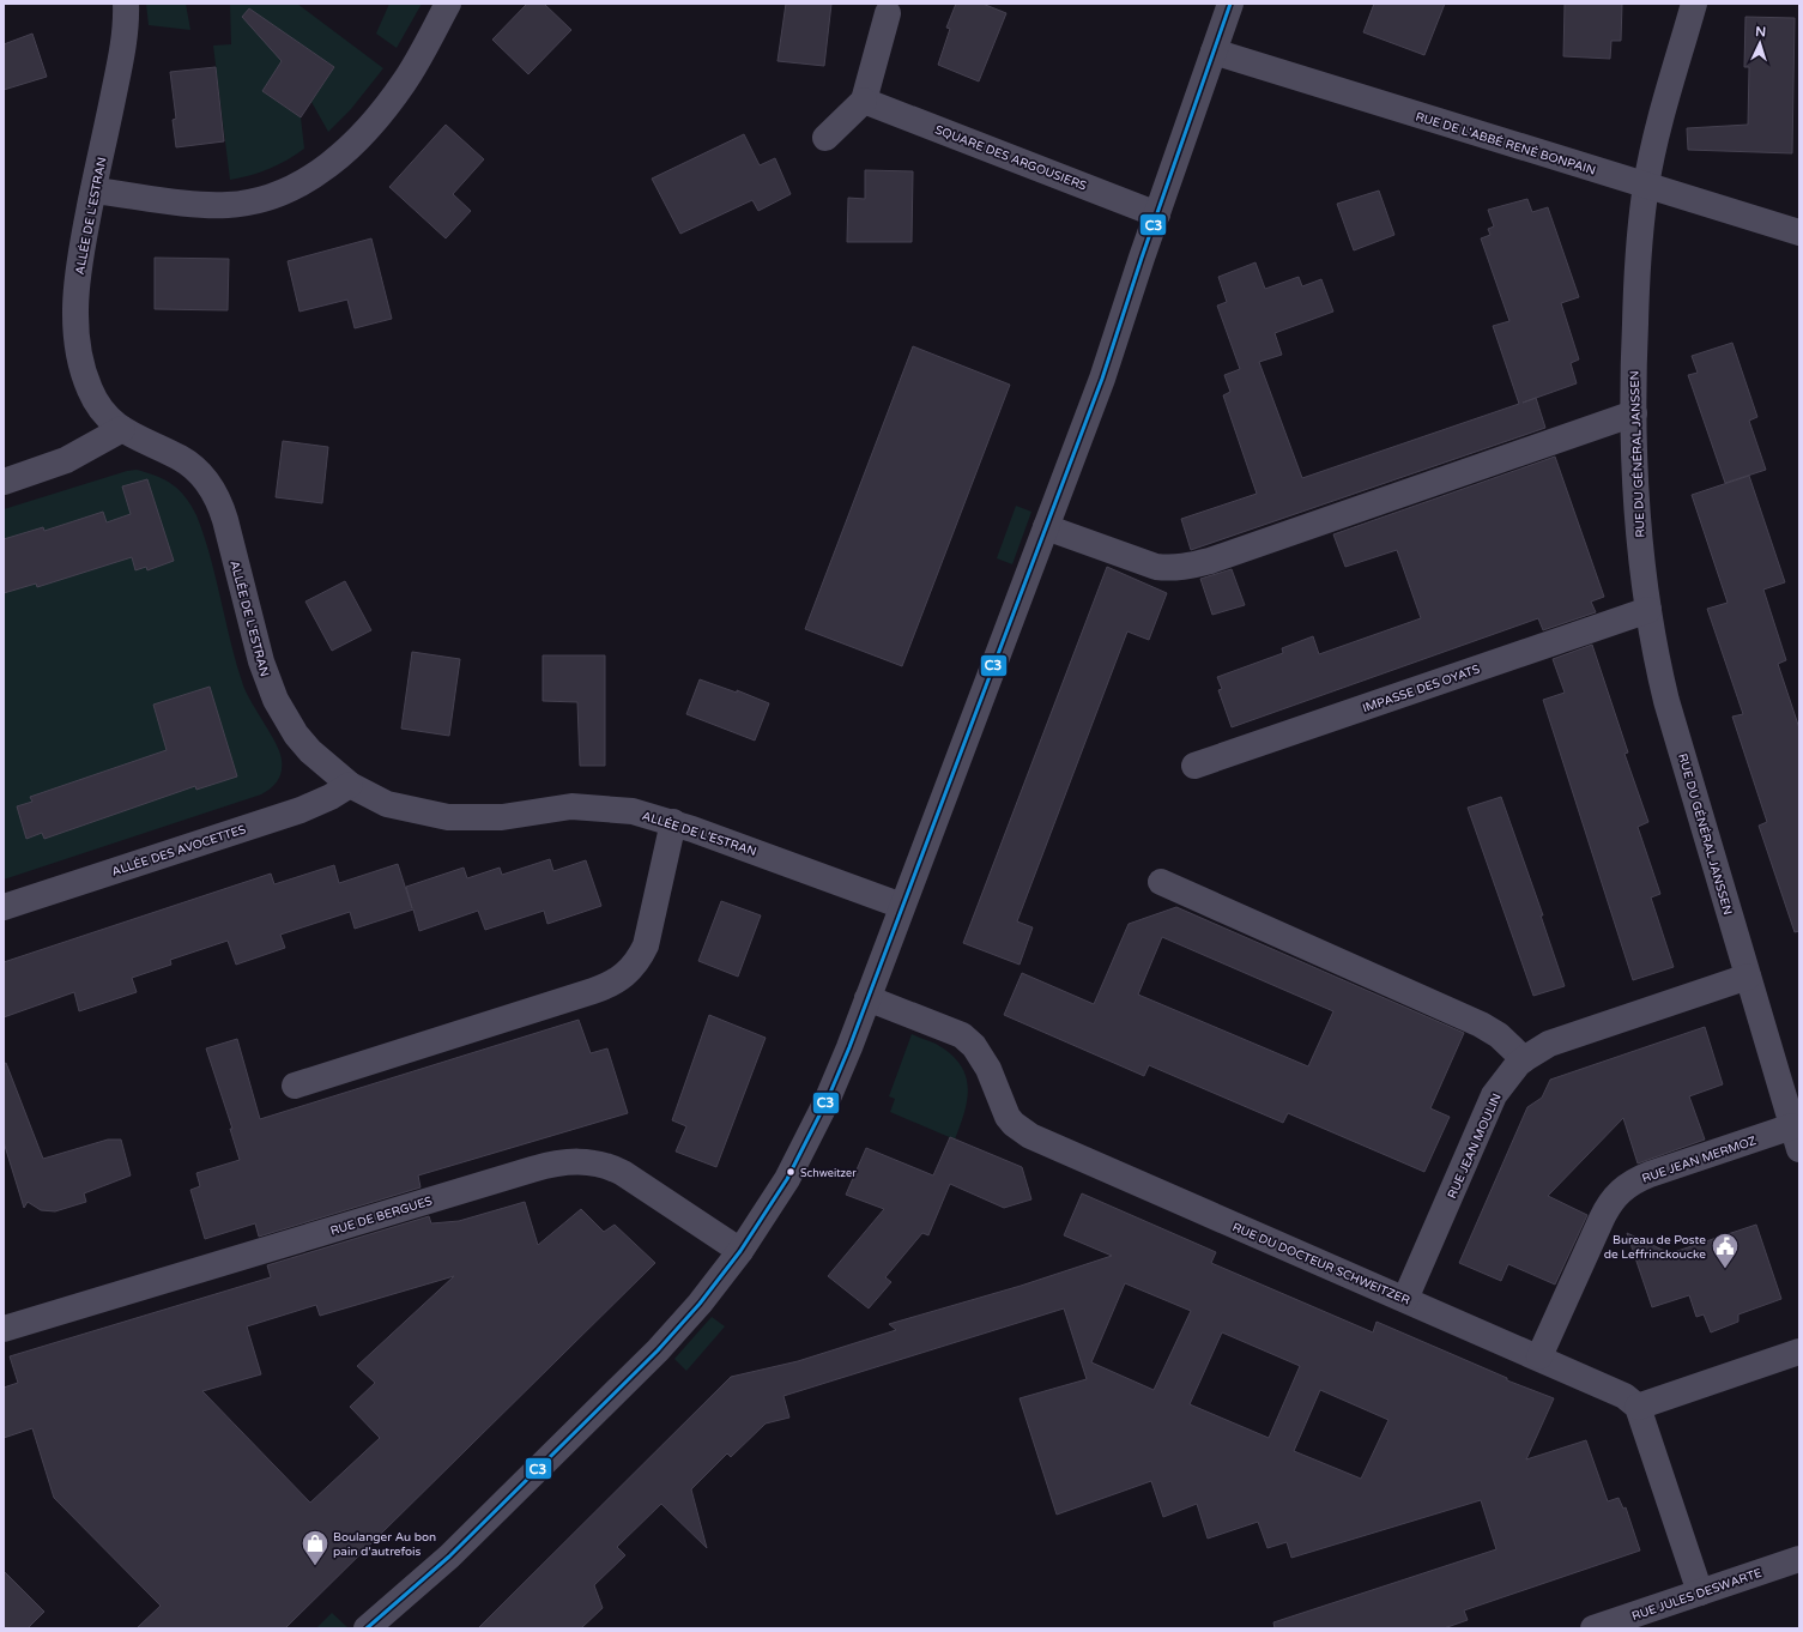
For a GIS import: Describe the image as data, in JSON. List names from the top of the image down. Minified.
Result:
{"streets":{"street":["RUE DE L'ABBÉ RENÉ BONPAIN","SQUARE DES ARGOUSIERS","ALLÉE DE L'ESTRAN","RUE DU GÉNÉRAL JANSSEN","IMPASSE DES OYATS","ALLÉE DES AVOCETTES","RUE JEAN MOULIN","RUE JEAN MERMOZ","RUE DE BERGUES","RUE DU DOCTEUR SCHWEITZER","RUE JULES DESWARTE"]},"crossings":[["RUE DE L'ABBÉ RENÉ BONPAIN","RUE DU GÉNÉRAL JANSSEN"],["ALLÉE DE L'ESTRAN","ALLÉE DES AVOCETTES"],["RUE DU GÉNÉRAL JANSSEN","IMPASSE DES OYATS"],["RUE DU GÉNÉRAL JANSSEN","RUE JEAN MOULIN"],["RUE DU GÉNÉRAL JANSSEN","RUE JEAN MERMOZ"],["RUE JEAN MOULIN","RUE DU DOCTEUR SCHWEITZER"],["RUE JEAN MERMOZ","RUE DU DOCTEUR SCHWEITZER"]],"places":{"other":["Schweitzer"],"public building":["Bureau de Poste de Leffrinckoucke"],"shop":["Boulanger Au bon pain d'autrefois"]},"lines":["transit line C3"],"north":"top"}
